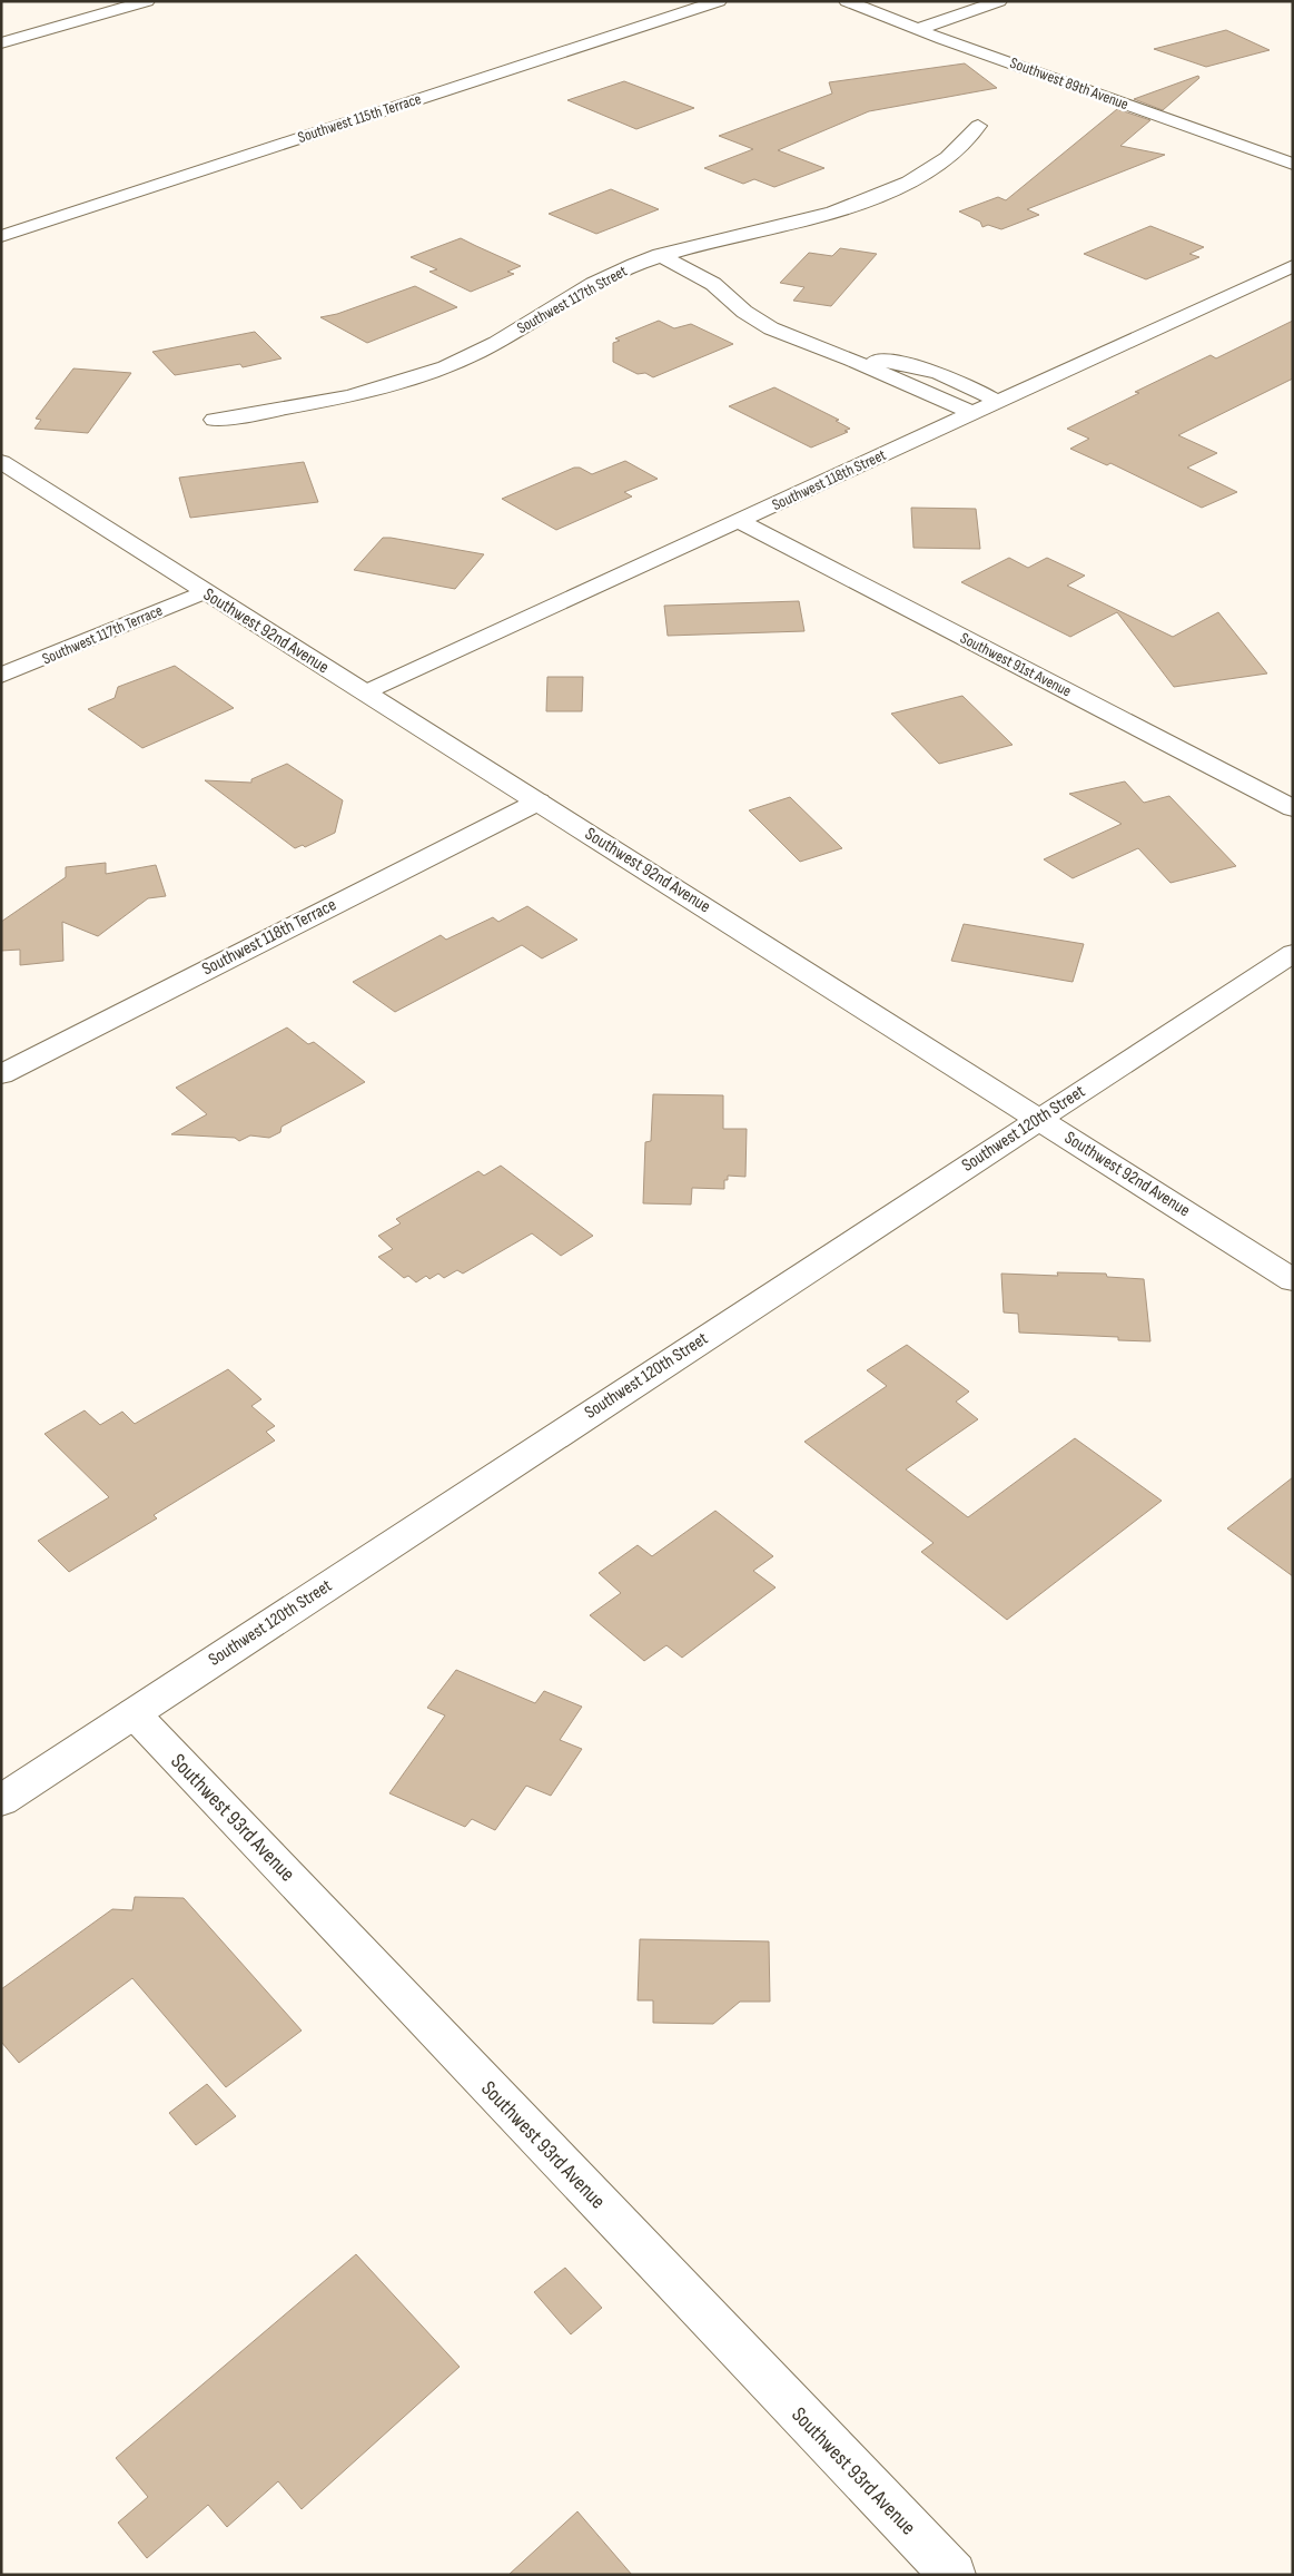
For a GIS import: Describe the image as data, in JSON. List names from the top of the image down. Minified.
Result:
{"streets":{"street":["Southwest 89th Avenue","Southwest 115th Terrace","Southwest 117th Street","Southwest 118th Street","Southwest 92nd Avenue","Southwest 117th Terrace","Southwest 91st Avenue","Southwest 118th Terrace","Southwest 120th Street","Southwest 93rd Avenue"]},"crossings":[["Southwest 118th Street","Southwest 92nd Avenue"],["Southwest 118th Street","Southwest 91st Avenue"],["Southwest 92nd Avenue","Southwest 117th Terrace"],["Southwest 92nd Avenue","Southwest 118th Terrace"],["Southwest 92nd Avenue","Southwest 120th Street"],["Southwest 120th Street","Southwest 93rd Avenue"]]}
